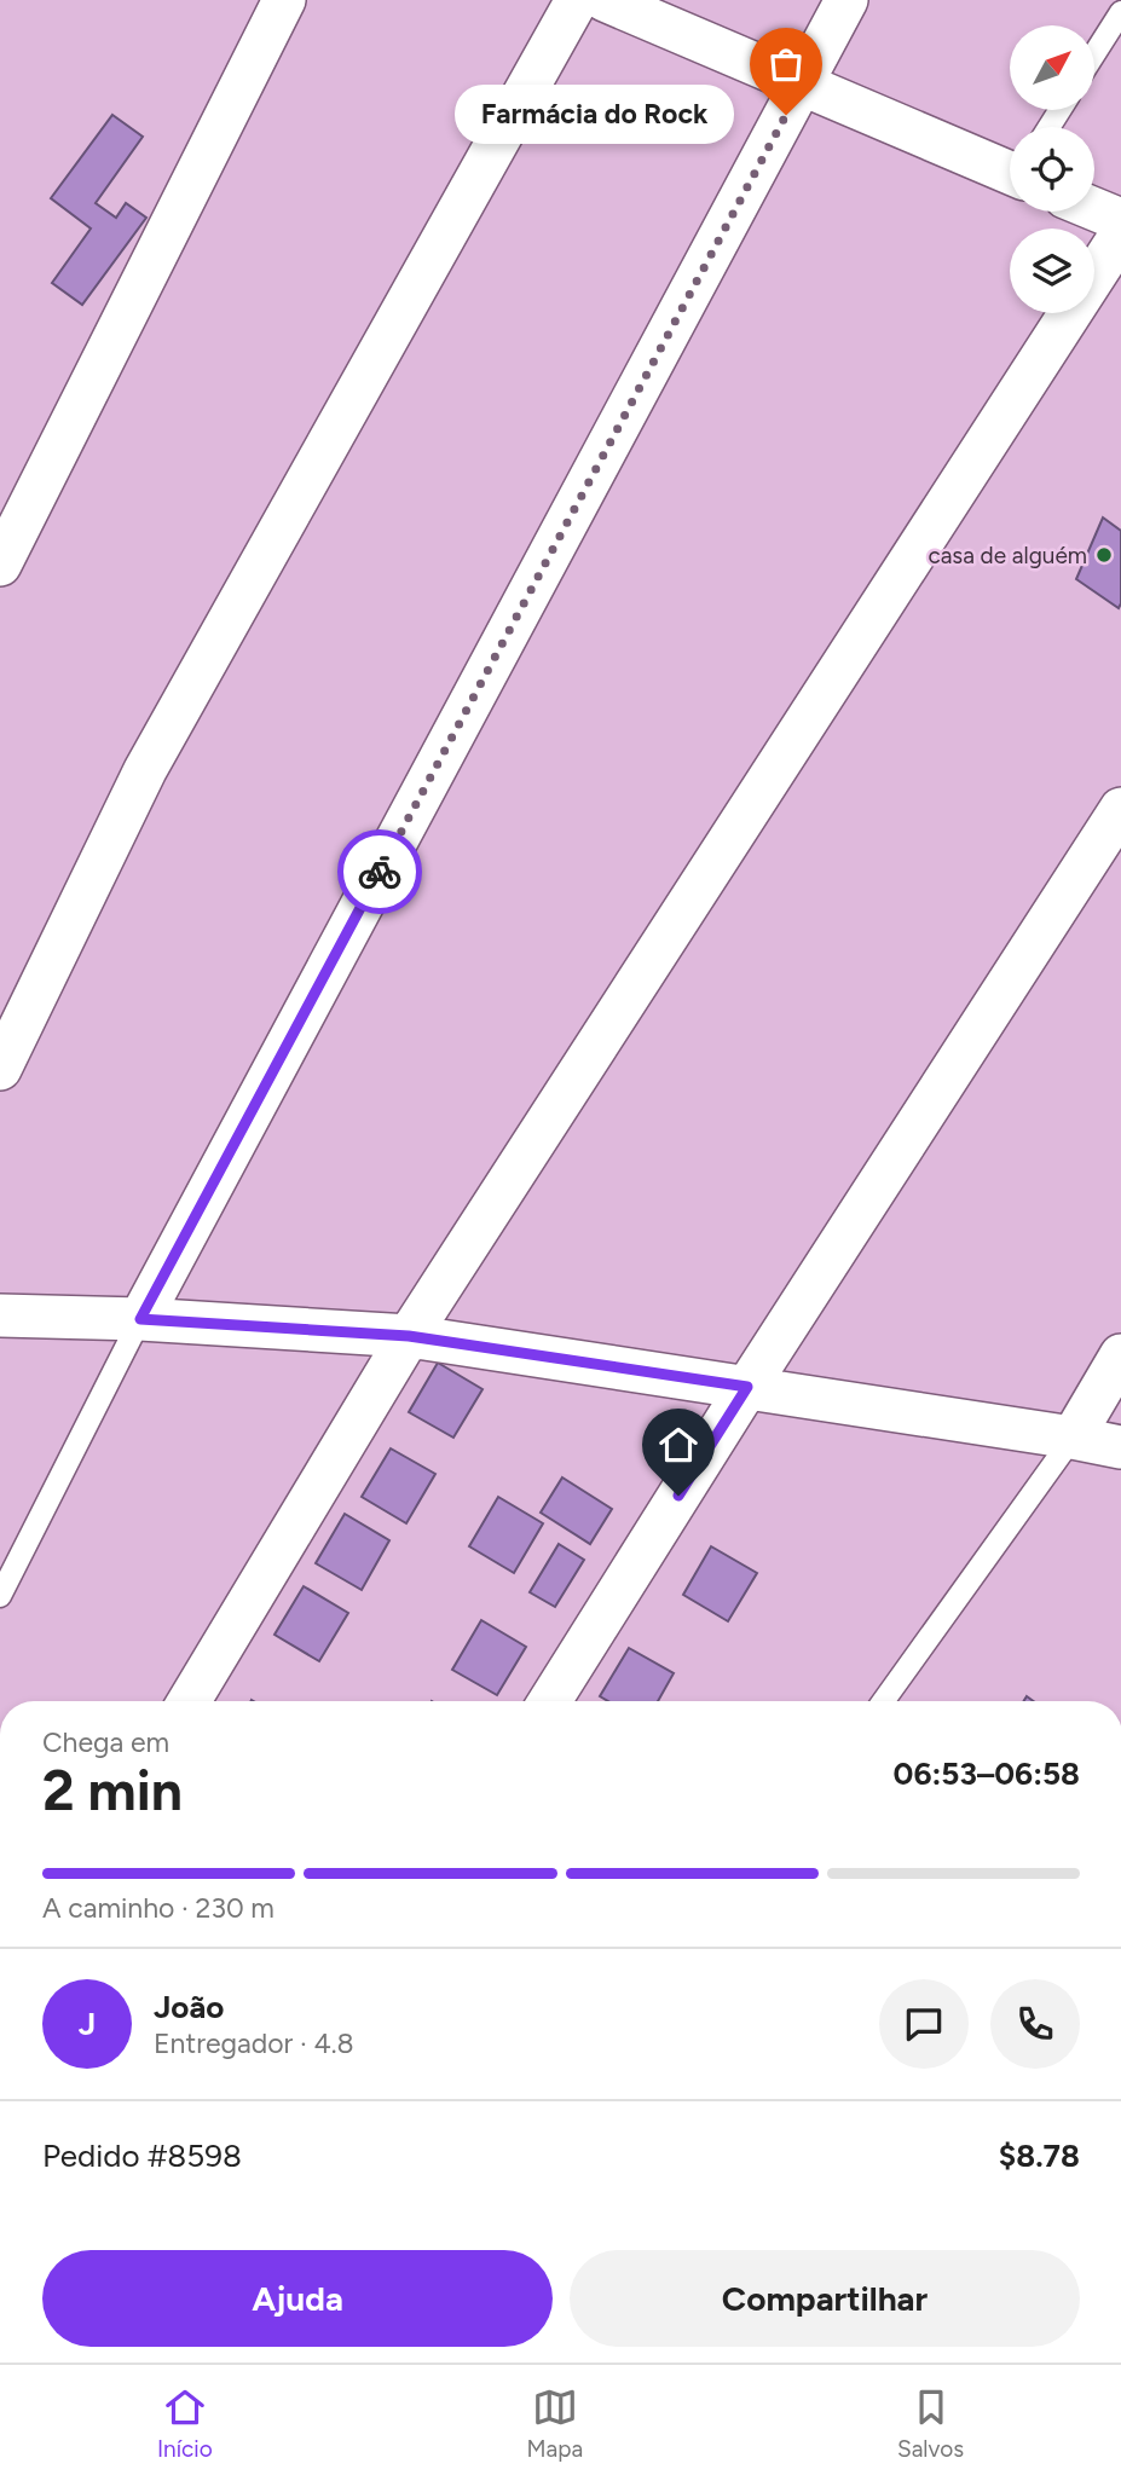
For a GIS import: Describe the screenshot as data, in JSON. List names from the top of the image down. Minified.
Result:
{"places":["Farmácia do Rock","casa de alguém"],"north":"top right","page":{"bubble":"Farmácia do Rock","heading":["2 min","Chega em","06:53–06:58"],"panel":["João","Entregador · 4.8","Pedido #8598","$8.78"],"bar":"A caminho · 230 m","round":"J","buttons":["Ajuda","Compartilhar"],"tabs":["Início","Mapa","Salvos"]}}
